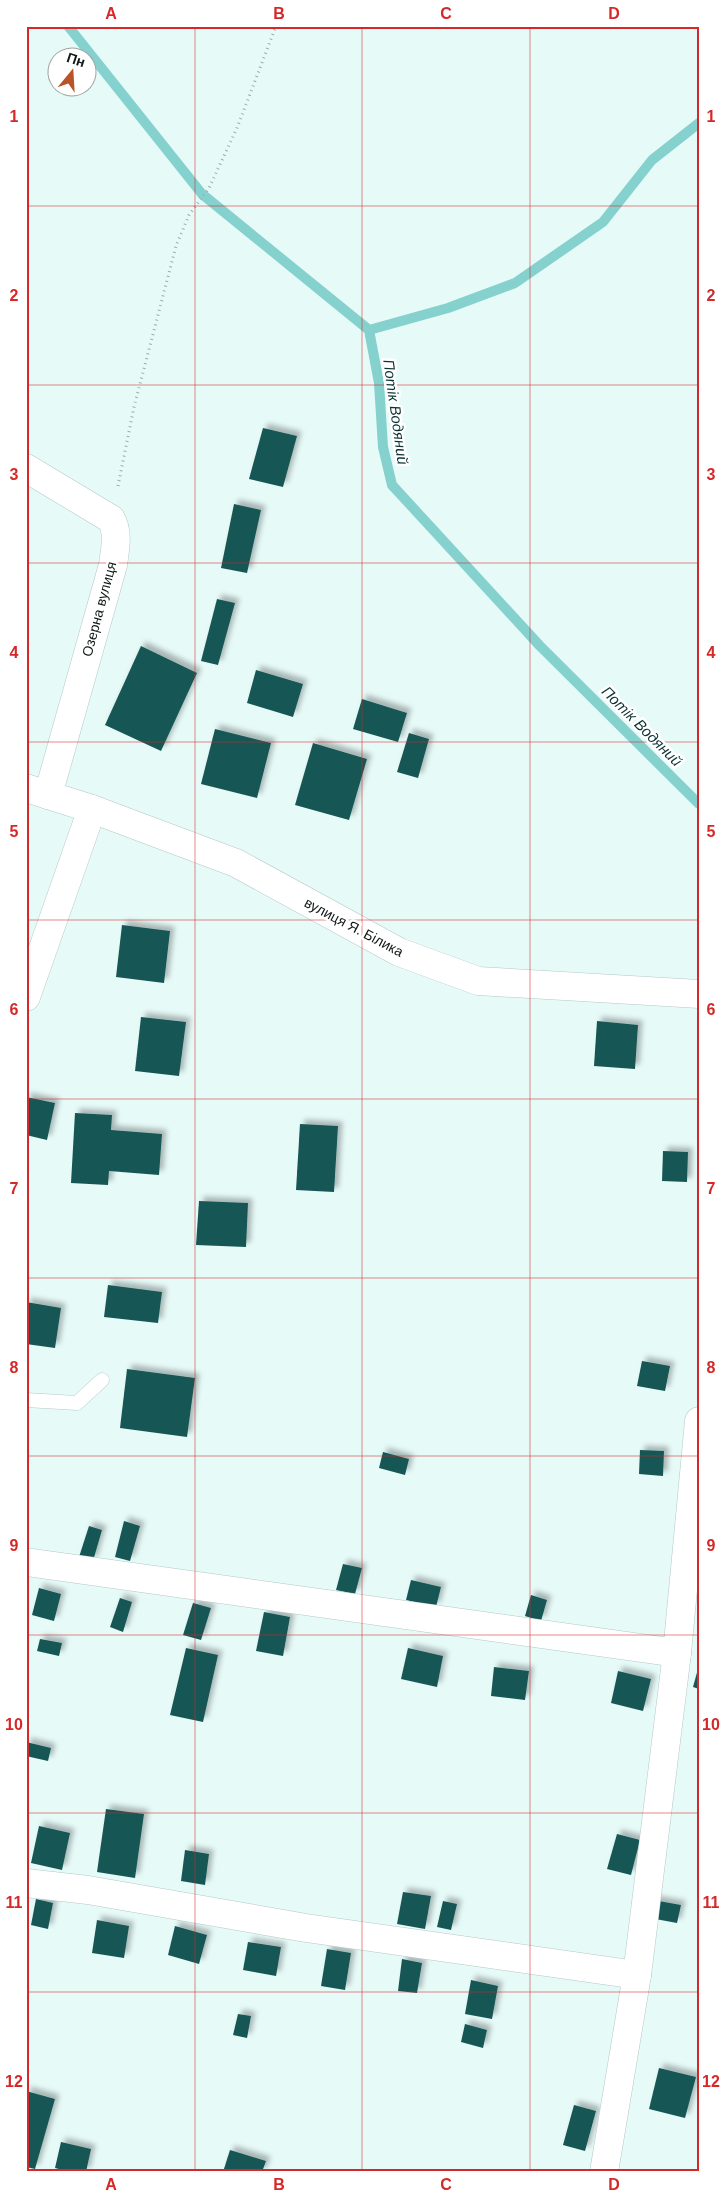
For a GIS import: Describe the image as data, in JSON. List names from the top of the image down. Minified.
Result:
{"streets":{"street":["Озерна вулиця","вулиця Я. Білика"]},"crossings":[["Озерна вулиця","вулиця Я. Білика"]],"water":["Потік Водяний"],"north":"top","grid":{"columns":["A","B","C","D"],"rows":["1","2","3","4","5","6","7","8","9","10","11","12"]}}
